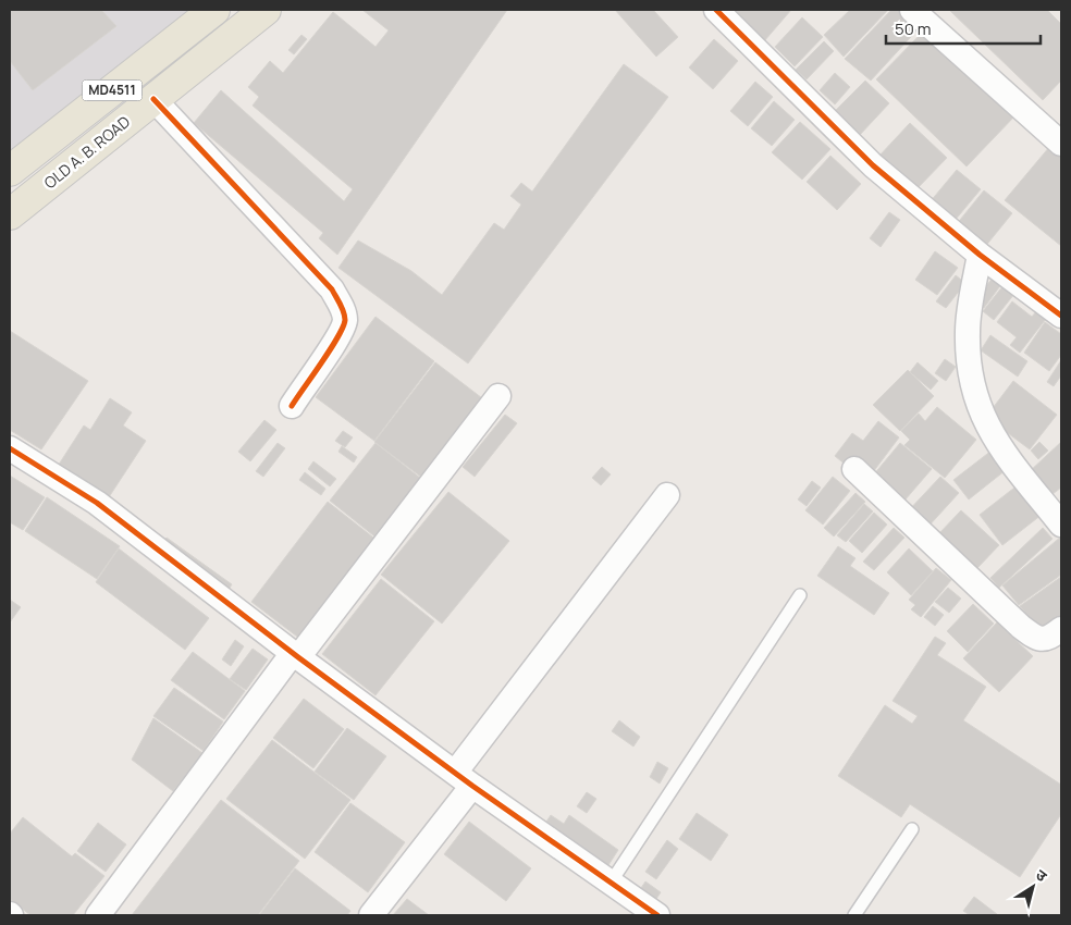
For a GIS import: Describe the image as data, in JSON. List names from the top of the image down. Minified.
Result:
{"streets":{"main road":["MD4511","OLD A. B. ROAD"]},"scale_bar":"50 m","north":"top right"}
